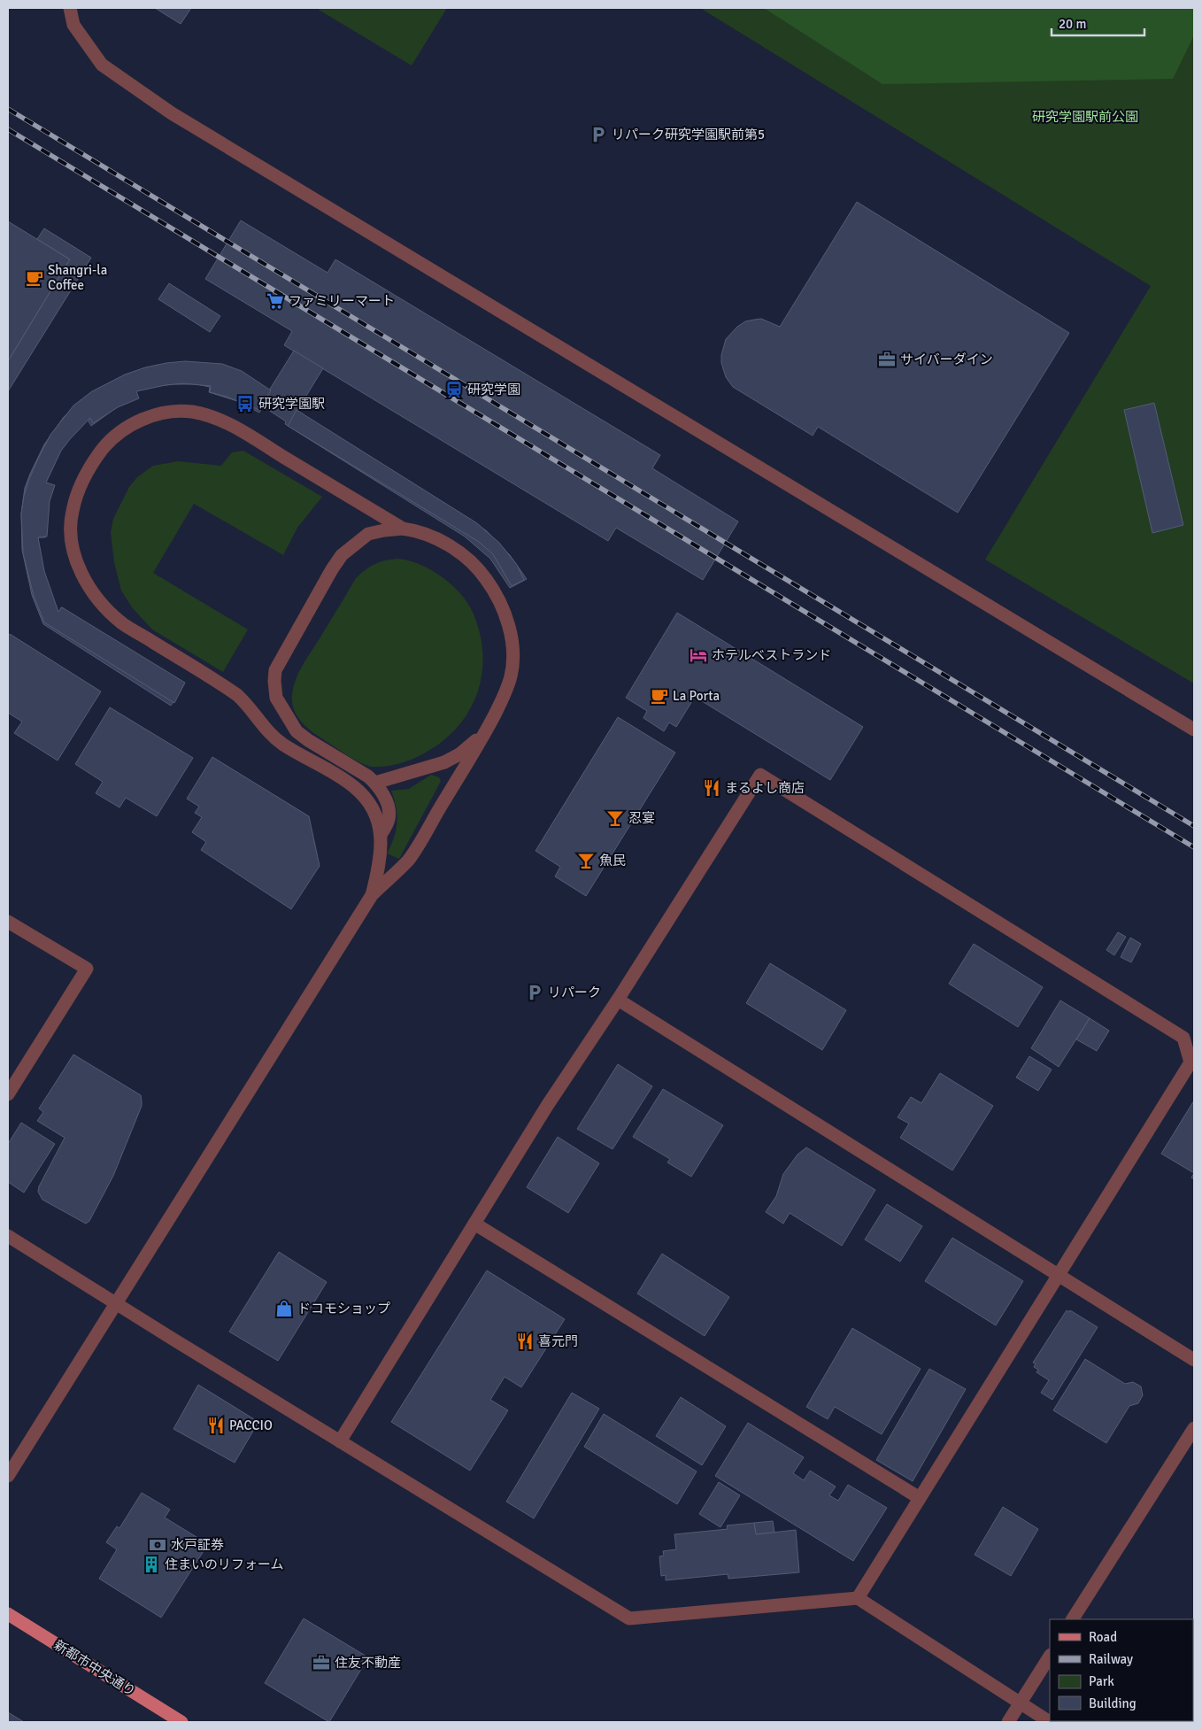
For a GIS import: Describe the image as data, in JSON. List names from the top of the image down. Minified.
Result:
{"streets":{"main road":["新都市中央通り"]},"parks":["研究学園駅前公園"],"places":{"parking":["リパーク研究学園駅前第5","リパーク"],"cafe":["Shangri-la Coffee","La Porta"],"supermarket":["ファミリーマート"],"office":["サイバーダイン","住友不動産"],"station":["研究学園"],"bus stop":["研究学園駅"],"hotel":["ホテルベストランド"],"restaurant":["まるよし商店","喜元門","PACCIO"],"bar":["忍宴","魚民"],"shop":["ドコモショップ"],"bank":["水戸証券"],"building":["住まいのリフォーム"]},"legend":["Road","Railway","Park","Building"],"scale_bar":"20 m"}
